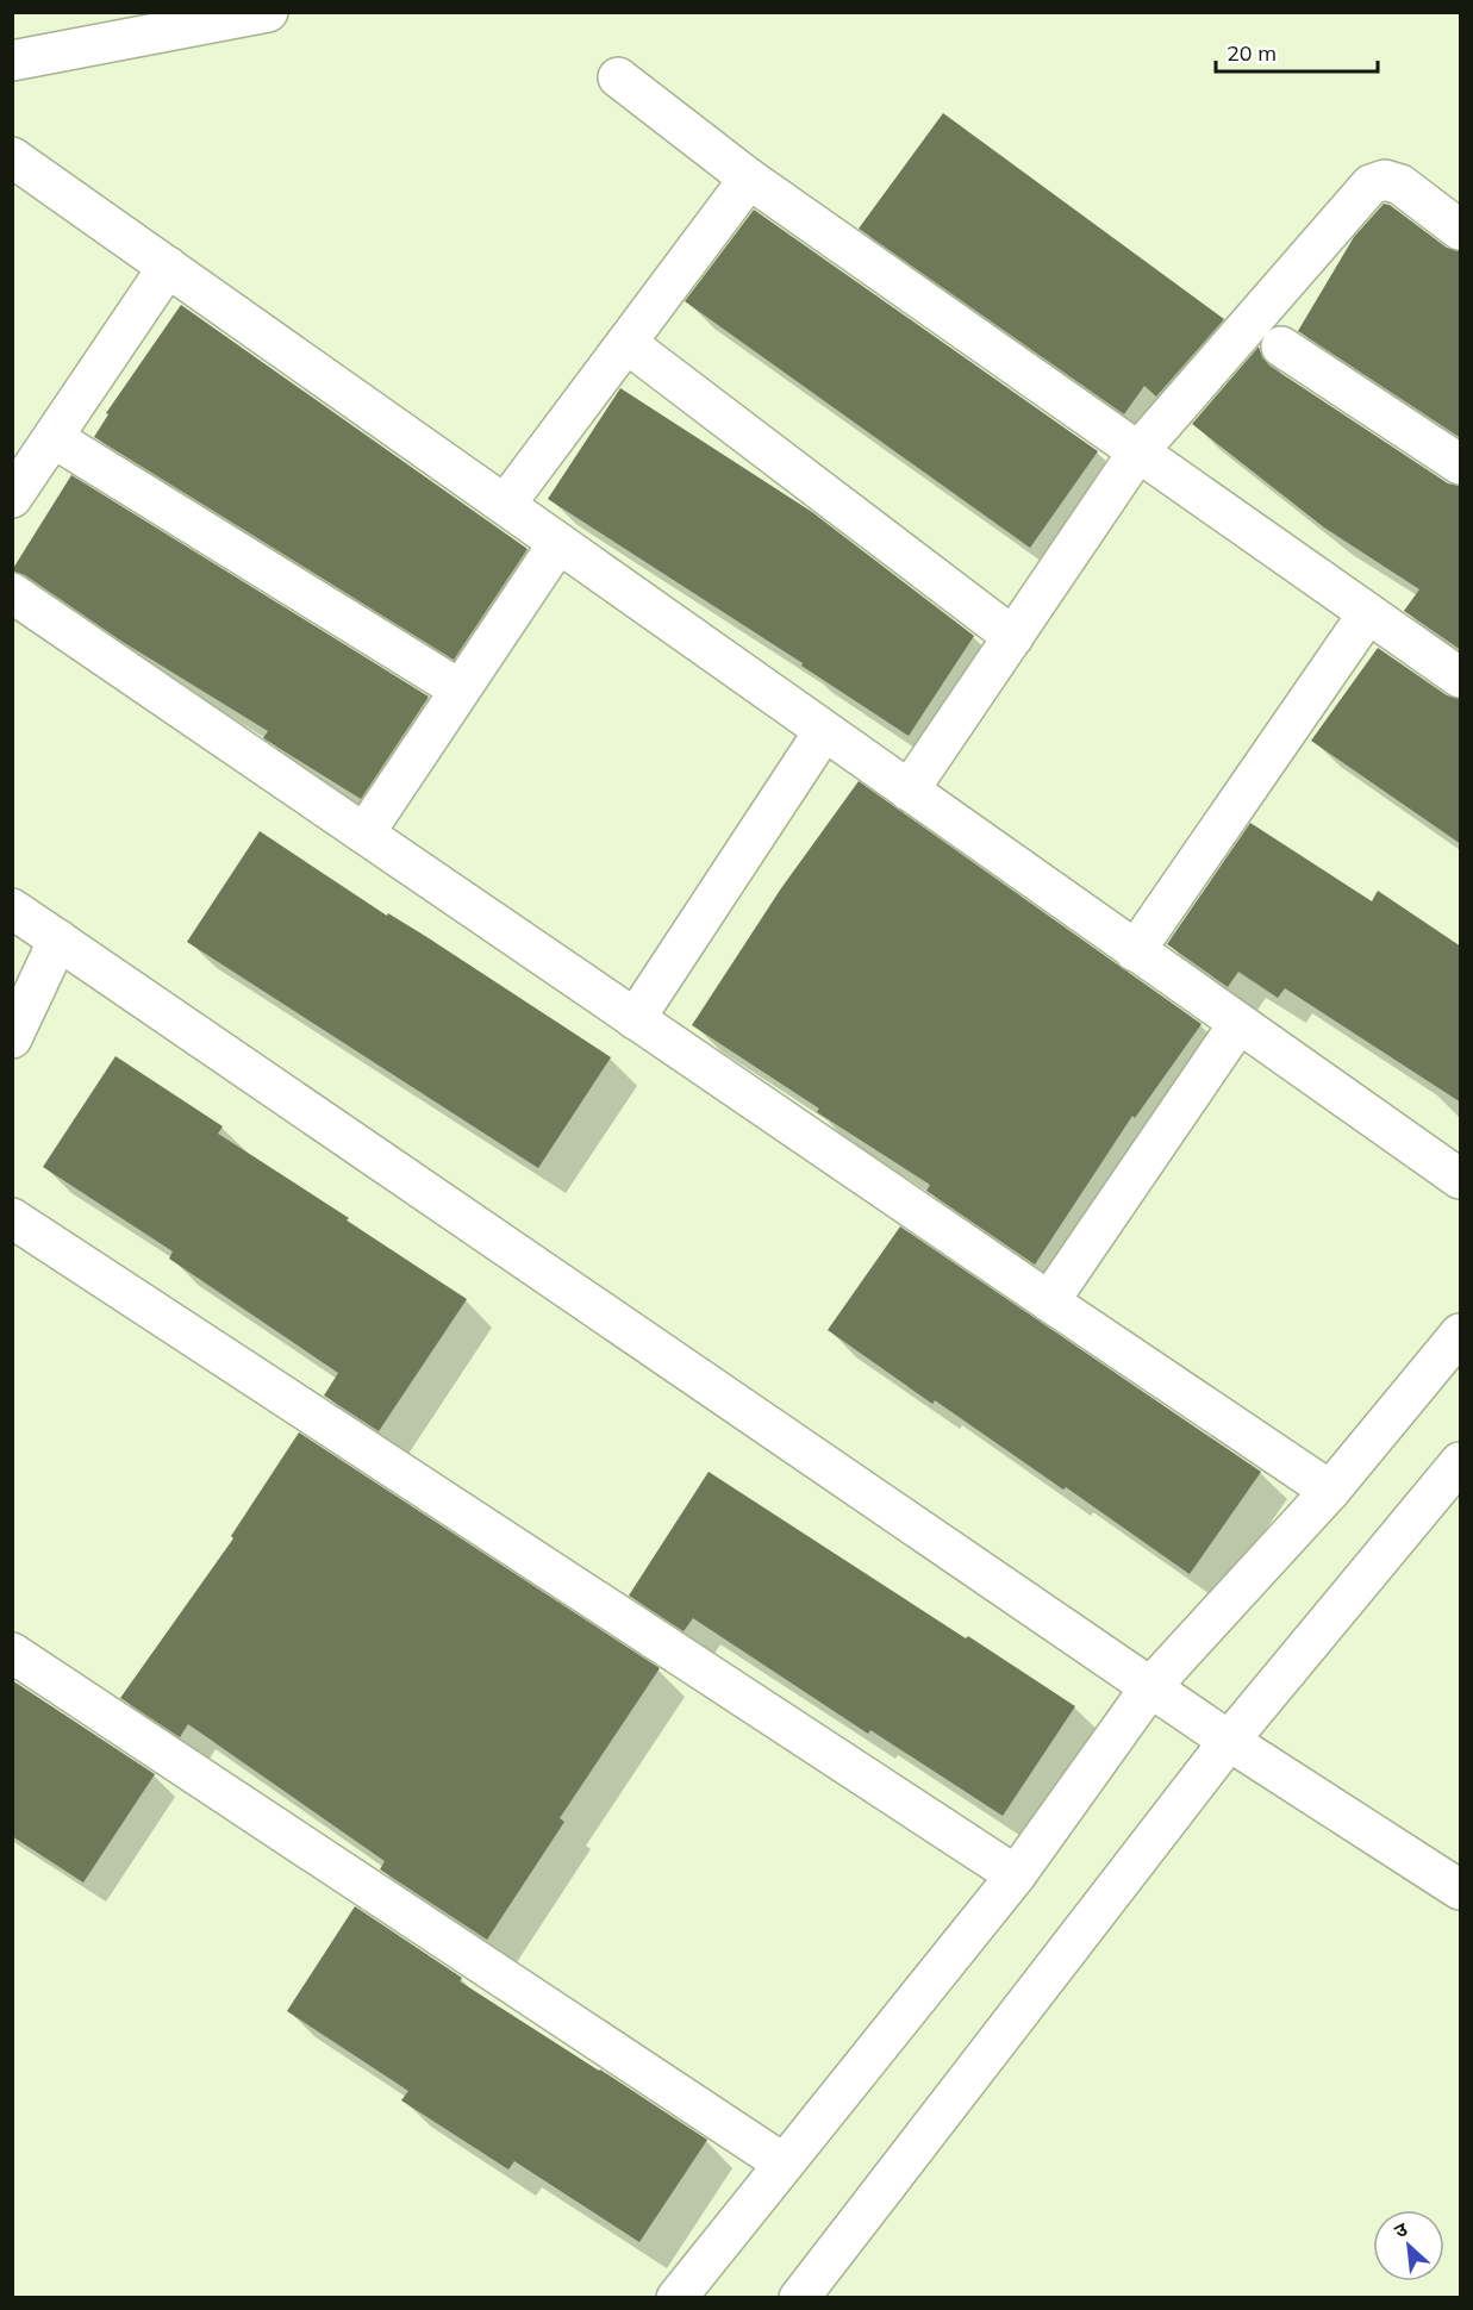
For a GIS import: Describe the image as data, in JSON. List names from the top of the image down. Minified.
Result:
{"scale_bar":"20 m","north":"top left"}
